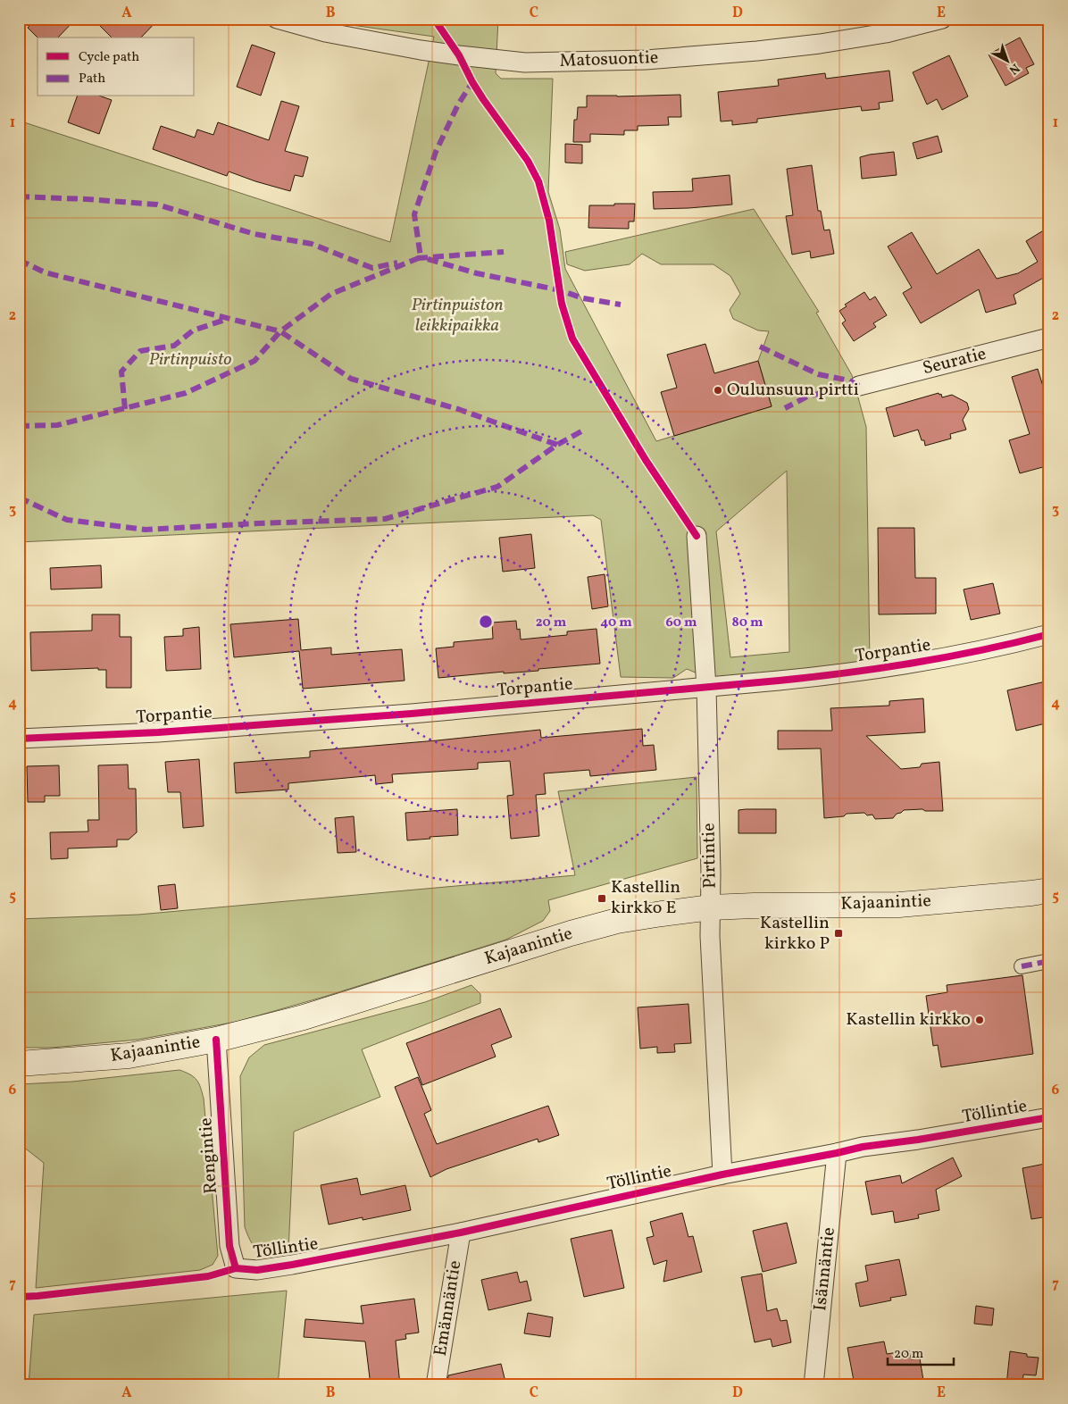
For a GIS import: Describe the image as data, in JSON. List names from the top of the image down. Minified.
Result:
{"streets":{"main road":["Kajaanintie"],"street":["Matosuontie","Seuratie","Torpantie","Pirtintie","Töllintie","Rengintie","Isännäntie","Emännäntie"]},"crossings":[["Torpantie","Pirtintie"],["Pirtintie","Kajaanintie"],["Pirtintie","Töllintie"],["Kajaanintie","Rengintie"],["Töllintie","Rengintie"],["Töllintie","Isännäntie"],["Töllintie","Emännäntie"]],"parks":["Pirtinpuiston leikkipaikka","Pirtinpuisto"],"places":{"other":["Oulunsuun pirtti","Kastellin kirkko"],"transit":["Kastellin kirkko E","Kastellin kirkko P"]},"legend":["Cycle path","Path"],"scale_bar":"20 m","north":"bottom right","grid":{"columns":["A","B","C","D","E"],"rows":["1","2","3","4","5","6","7"]},"rings":["20 m","40 m","60 m","80 m"]}
